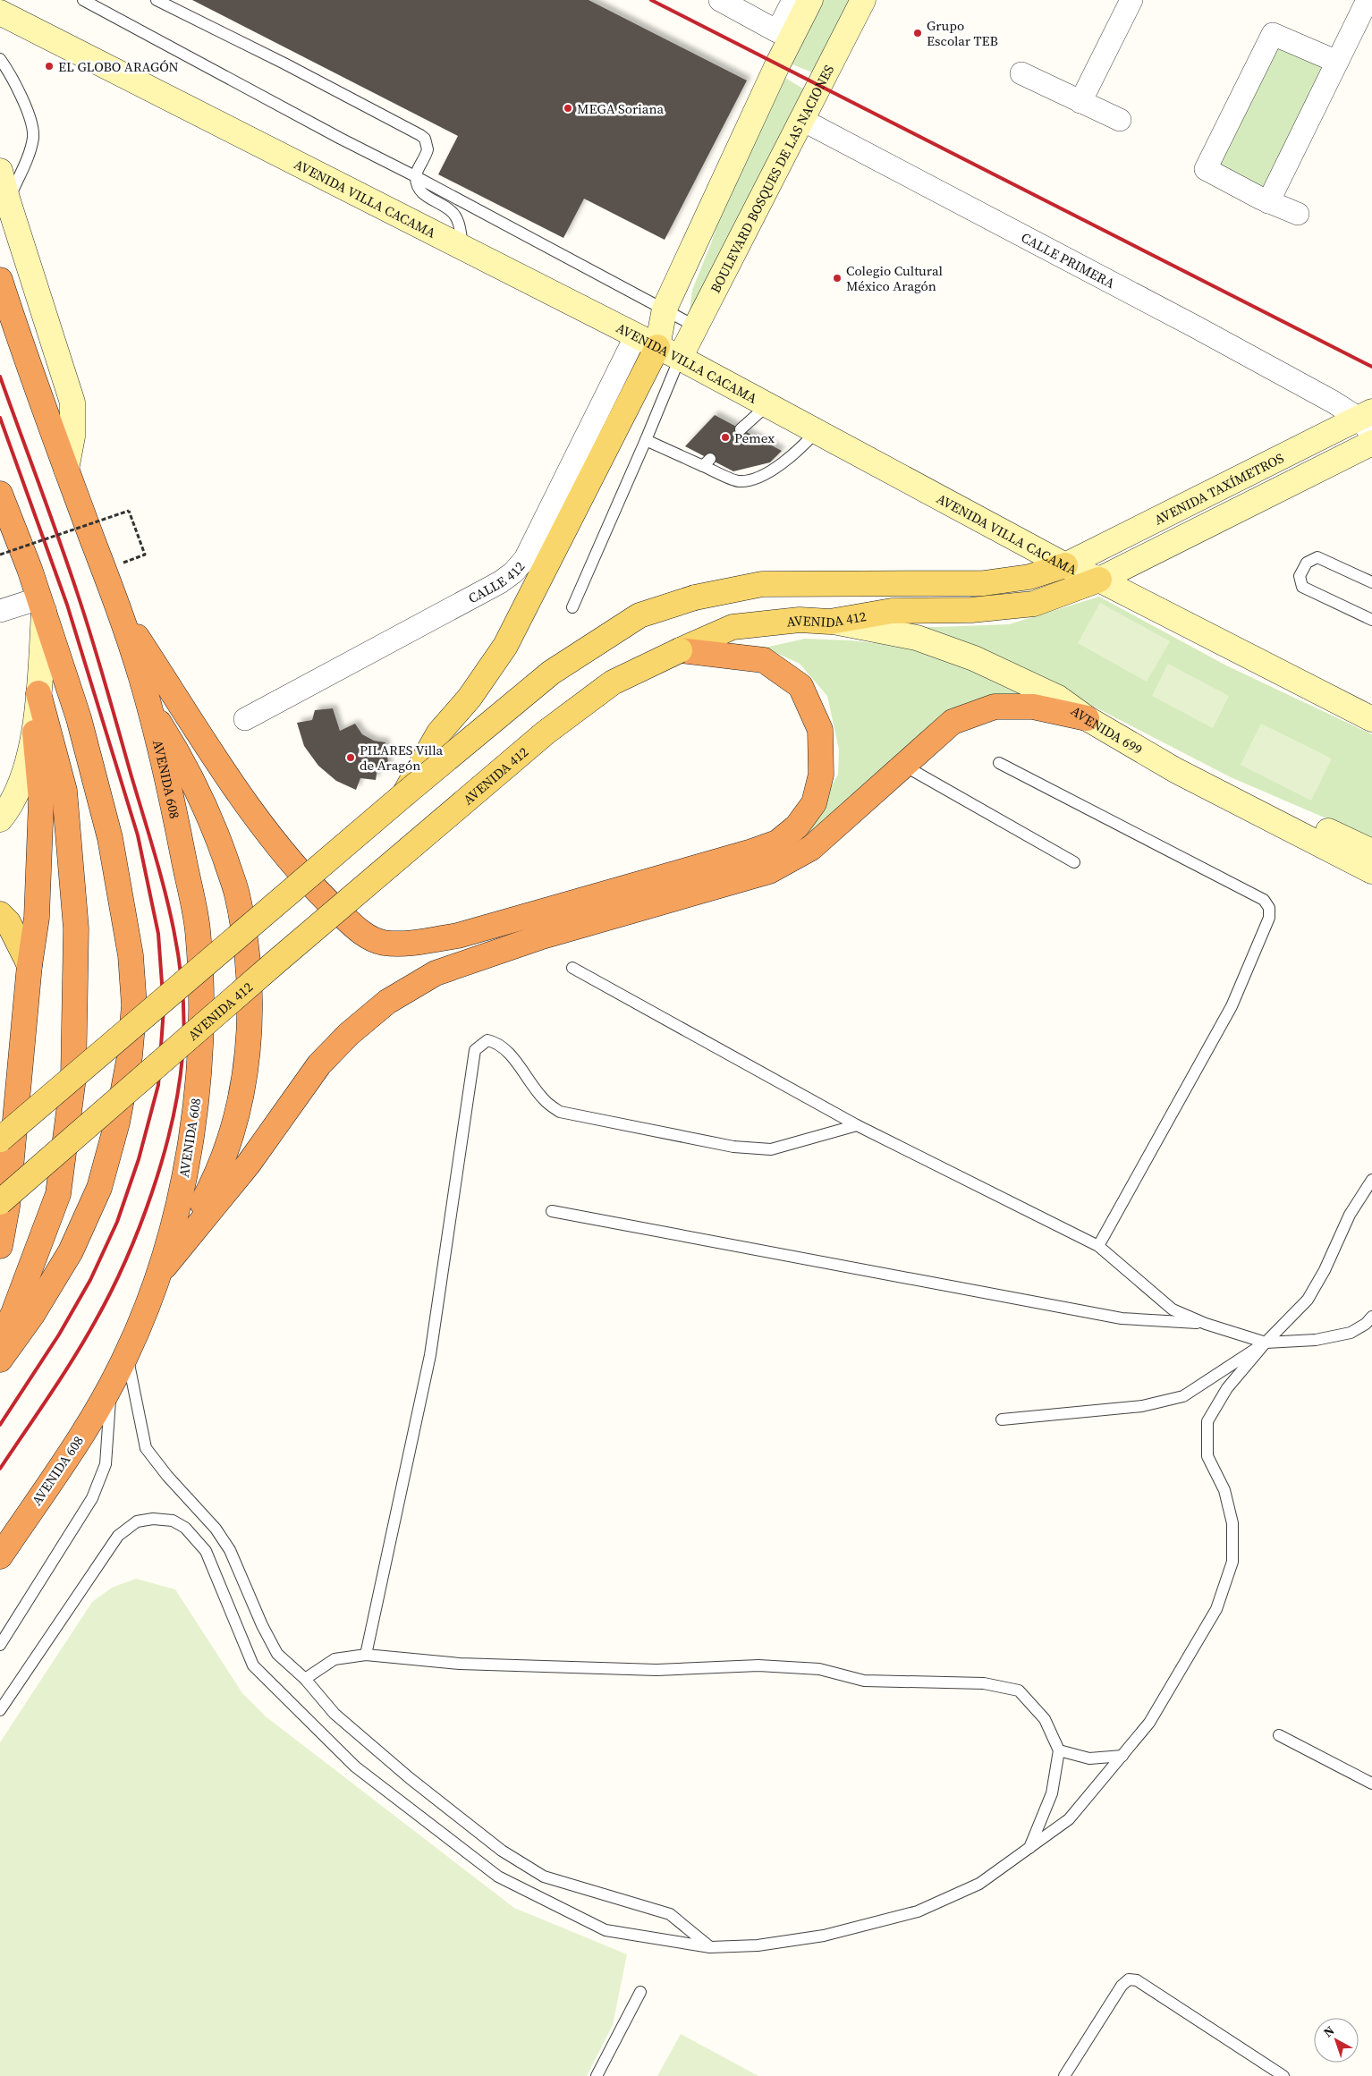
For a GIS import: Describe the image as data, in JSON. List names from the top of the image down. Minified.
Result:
{"streets":{"highway":["AVENIDA 608"],"main road":["AVENIDA 412"],"street":["BOULEVARD BOSQUES DE LAS NACIONES","AVENIDA VILLA CACAMA","CALLE PRIMERA","AVENIDA TAXÍMETROS","CALLE 412","AVENIDA 699"]},"crossings":[["BOULEVARD BOSQUES DE LAS NACIONES","AVENIDA VILLA CACAMA"],["BOULEVARD BOSQUES DE LAS NACIONES","CALLE PRIMERA"],["AVENIDA VILLA CACAMA","AVENIDA TAXÍMETROS"],["AVENIDA VILLA CACAMA","CALLE 412"],["AVENIDA VILLA CACAMA","AVENIDA 412"],["CALLE PRIMERA","AVENIDA TAXÍMETROS"],["AVENIDA TAXÍMETROS","AVENIDA 412"],["AVENIDA 412","AVENIDA 699"]],"places":["Grupo Escolar TEB","EL GLOBO ARAGÓN","MEGA Soriana","Colegio Cultural México Aragón","Pemex","PILARES Villa de Aragón"],"north":"top left"}
